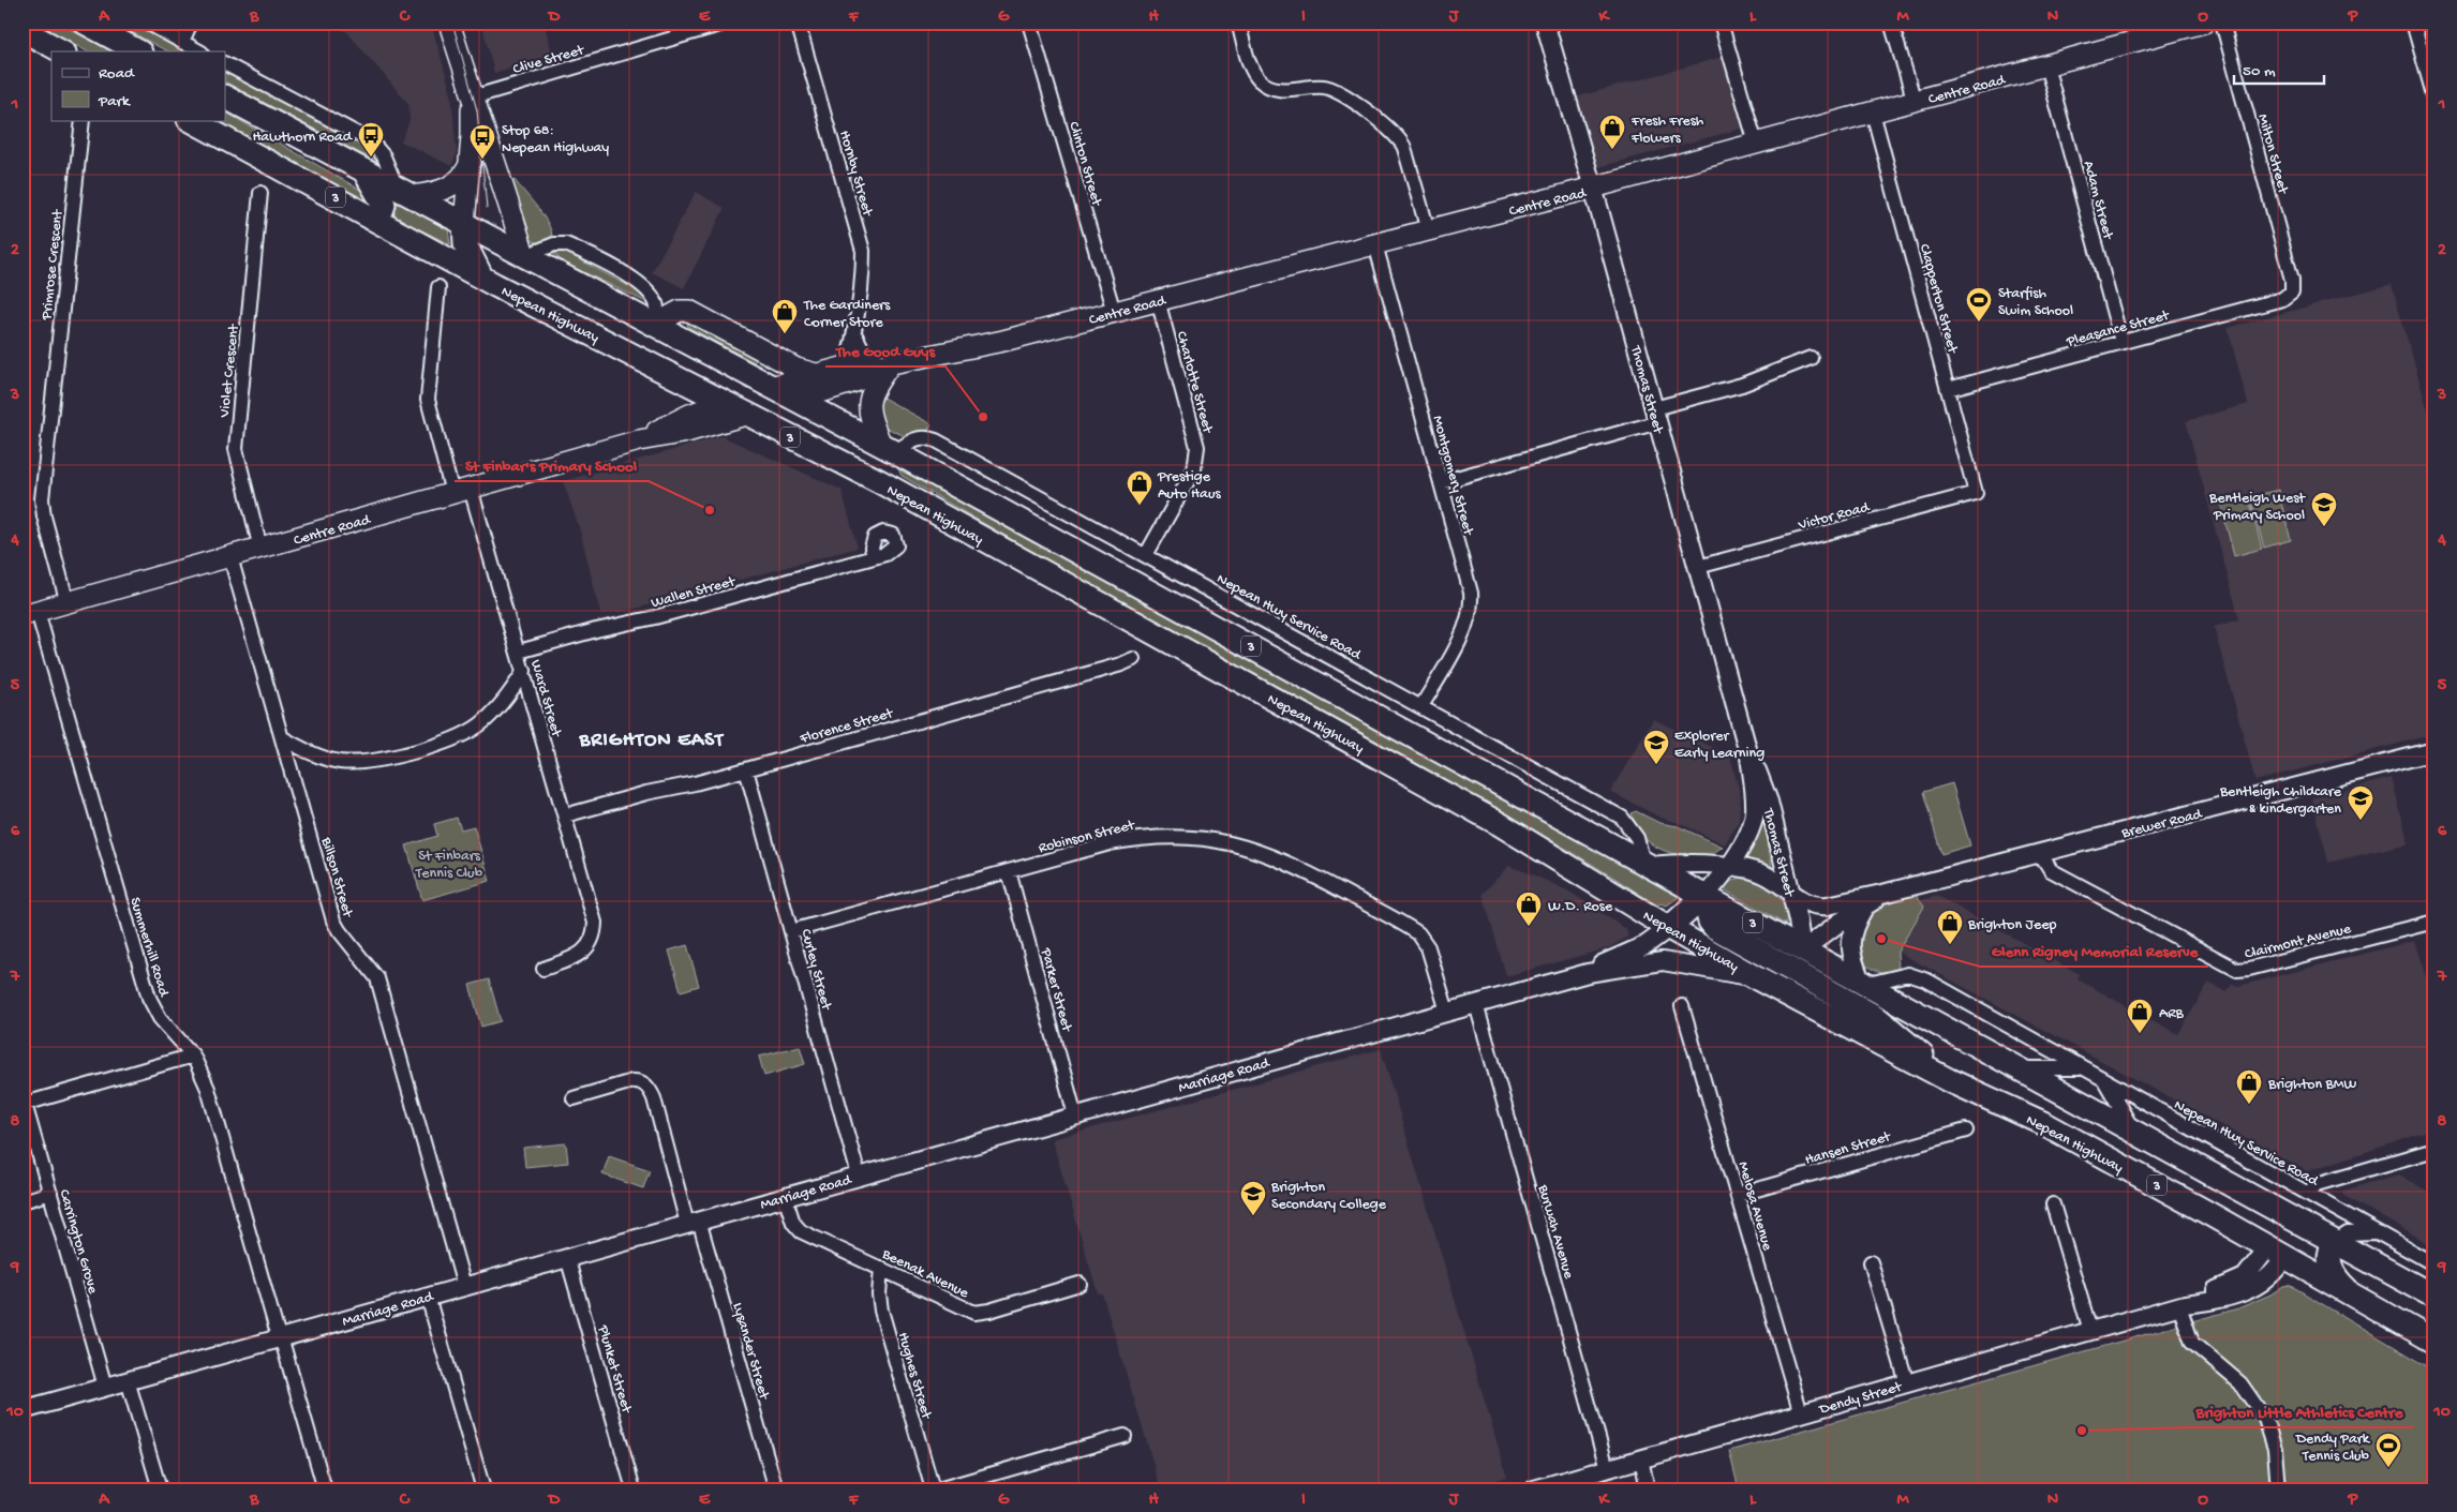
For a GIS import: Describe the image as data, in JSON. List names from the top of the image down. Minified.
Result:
{"streets":{"highway":["Centre Road","3","Nepean Highway"],"street":["Clive Street","Milton Street","Clinton Street","Hornby Street","Adam Street","Primrose Crescent","Clapperton Street","Pleasance Street","Violet Crescent","Charlotte Street","Thomas Street","Montgomery Street","Victor Road","Wallen Street","Nepean Hwy Service Road","Ward Street","Florence Street","Brewer Road","Robinson Street","Billson Street","Clairmont Avenue","Summerhill Road","Curley Street","Parker Street","Marriage Road","Hansen Street","Melosa Avenue","Burwah Avenue","Carrington Grove","Beenak Avenue","Lysander Street","Plunket Street","Hughes Street","Dendy Street"]},"crossings":[["Centre Road","Clinton Street"],["Centre Road","Hornby Street"],["Centre Road","3"],["Centre Road","Adam Street"],["Centre Road","Primrose Crescent"],["Centre Road","Clapperton Street"],["Centre Road","Nepean Highway"],["Centre Road","Violet Crescent"],["Centre Road","Charlotte Street"],["Centre Road","Thomas Street"],["Centre Road","Montgomery Street"],["Centre Road","Ward Street"],["Centre Road","Billson Street"],["Centre Road","Summerhill Road"],["Milton Street","Pleasance Street"],["3","Thomas Street"],["3","Nepean Hwy Service Road"],["3","Brewer Road"],["Adam Street","Pleasance Street"],["Clapperton Street","Pleasance Street"],["Clapperton Street","Victor Road"],["Nepean Highway","Marriage Road"],["Nepean Highway","Dendy Street"],["Charlotte Street","Nepean Hwy Service Road"],["Thomas Street","Victor Road"],["Thomas Street","Brewer Road"],["Montgomery Street","Nepean Hwy Service Road"],["Wallen Street","Ward Street"],["Nepean Hwy Service Road","Brewer Road"],["Ward Street","Florence Street"],["Florence Street","Curley Street"],["Brewer Road","Clairmont Avenue"],["Robinson Street","Curley Street"],["Robinson Street","Parker Street"],["Robinson Street","Marriage Road"],["Billson Street","Marriage Road"],["Summerhill Road","Marriage Road"],["Summerhill Road","Carrington Grove"],["Curley Street","Marriage Road"],["Parker Street","Marriage Road"],["Marriage Road","Burwah Avenue"],["Marriage Road","Carrington Grove"],["Marriage Road","Beenak Avenue"],["Marriage Road","Lysander Street"],["Marriage Road","Plunket Street"],["Hansen Street","Melosa Avenue"],["Melosa Avenue","Dendy Street"],["Burwah Avenue","Dendy Street"],["Beenak Avenue","Hughes Street"]],"districts":["BRIGHTON EAST"],"parks":["St Finbars Tennis Club"],"places":{"shop":["Fresh Fresh Flowers","The Gardiners Corner Store","Prestige Auto Haus","W.D. Rose","Brighton Jeep","ARB","Brighton BMW"],"bus stop":["Hawthorn Road","Stop 68: Nepean Highway"],"sports":["Starfish Swim School","Dendy Park Tennis Club"],"other":["The Good Guys","St Finbar's Primary School","Glenn Rigney Memorial Reserve","Brighton Little Athletics Centre"],"school or university":["Bentleigh West Primary School","Explorer Early Learning","Bentleigh Childcare & kindergarten","Brighton Secondary College"]},"legend":["Road","Park"],"scale_bar":"50 m","grid":{"columns":["A","B","C","D","E","F","G","H","I","J","K","L","M","N","O","P"],"rows":["1","2","3","4","5","6","7","8","9","10"]}}
